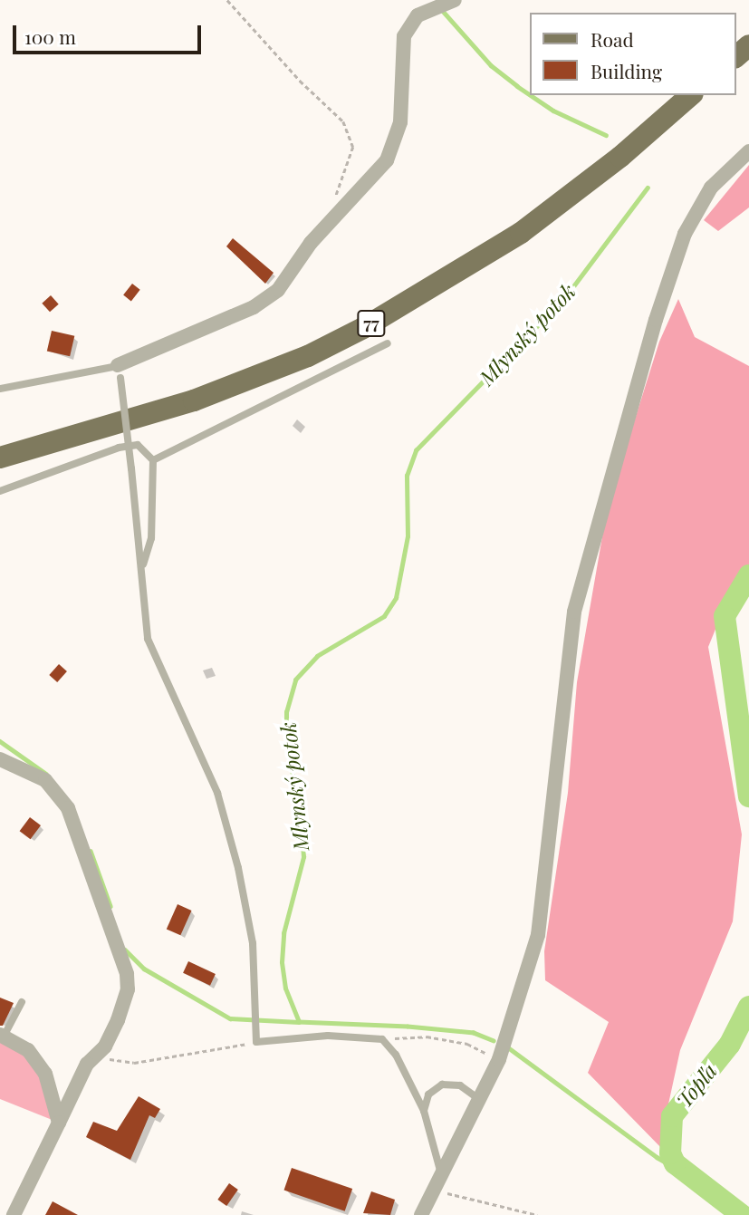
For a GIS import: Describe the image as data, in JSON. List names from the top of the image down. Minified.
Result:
{"streets":{"main road":["77"]},"water":["Mlynský potok","Topľa"],"legend":["Road","Building"],"scale_bar":"100 m"}
